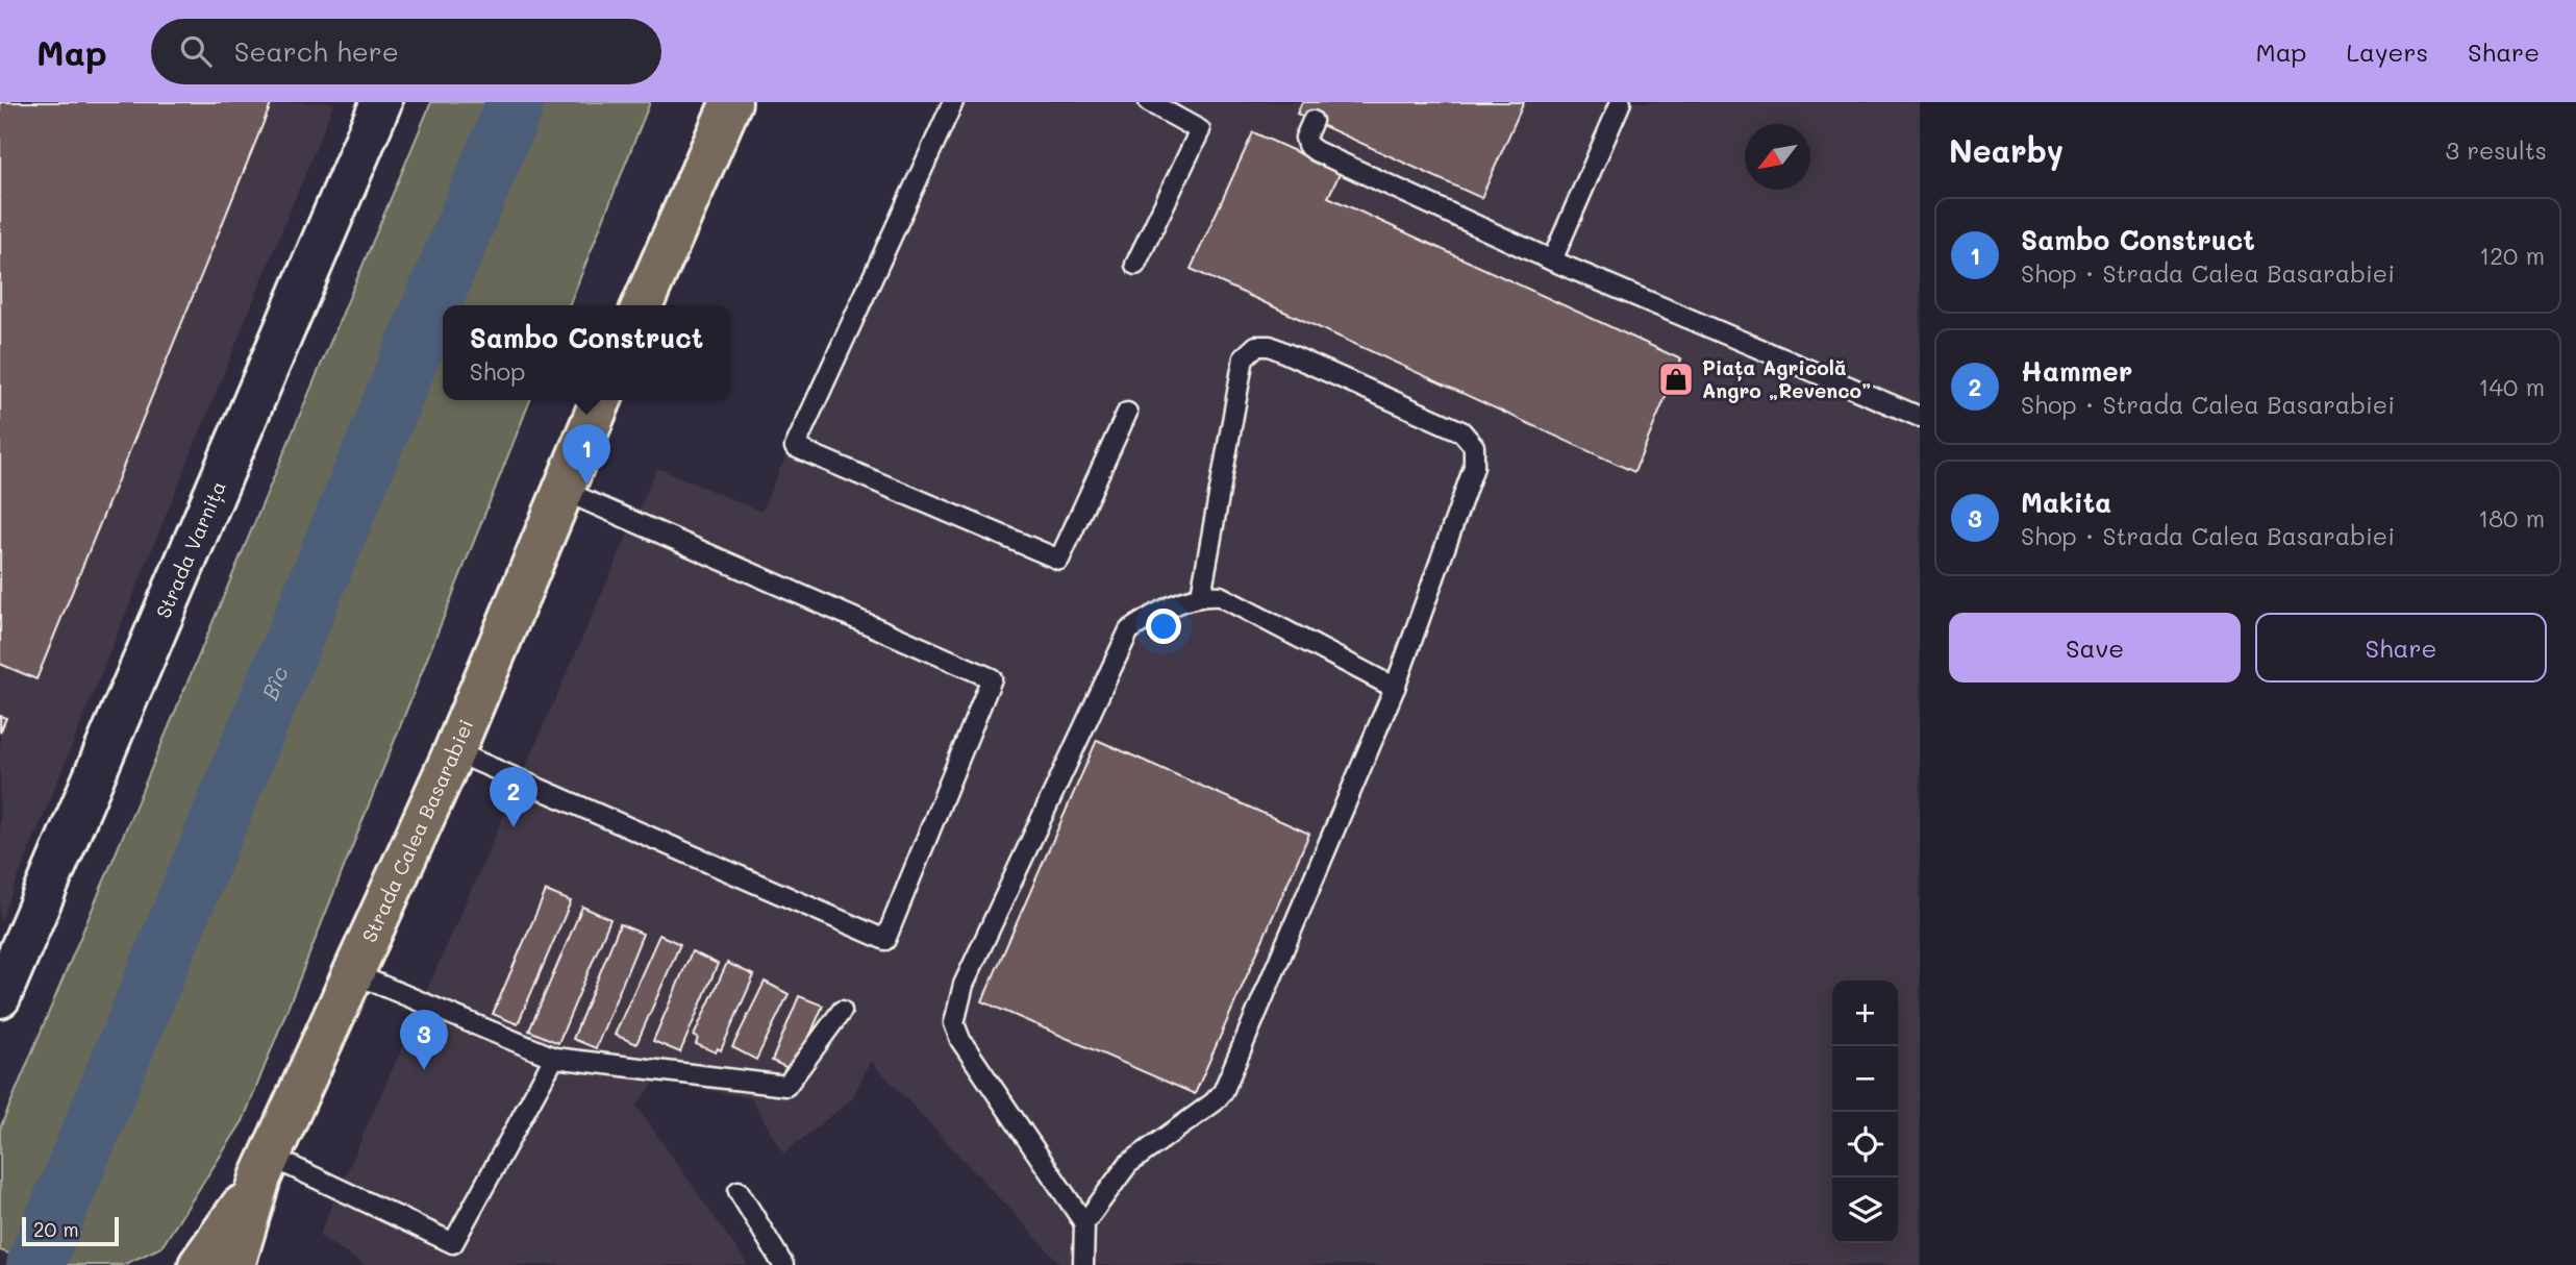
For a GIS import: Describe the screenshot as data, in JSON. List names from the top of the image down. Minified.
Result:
{"streets":{"main road":["Strada Calea Basarabiei"],"street":["Strada Varnița"]},"water":["Bîc"],"places":{"shop":["Piața Agricolă Angro „Revenco”"]},"scale_bar":"20 m","north":"bottom left","page":{"header":"Map","search":"Search here","nav":["Map","Layers","Share"],"heading":["Nearby","3 results"],"list":[{"mark":"1","name":"Sambo Construct","note":"Shop · Strada Calea Basarabiei","value":"120 m"},{"mark":"2","name":"Hammer","note":"Shop · Strada Calea Basarabiei","value":"140 m"},{"mark":"3","name":"Makita","note":"Shop · Strada Calea Basarabiei","value":"180 m"}],"popup":["Sambo Construct","Shop"],"pins":["1","2","3"],"buttons":["Save","Share"],"map_buttons":["+","−"],"scale":"20 m"}}
